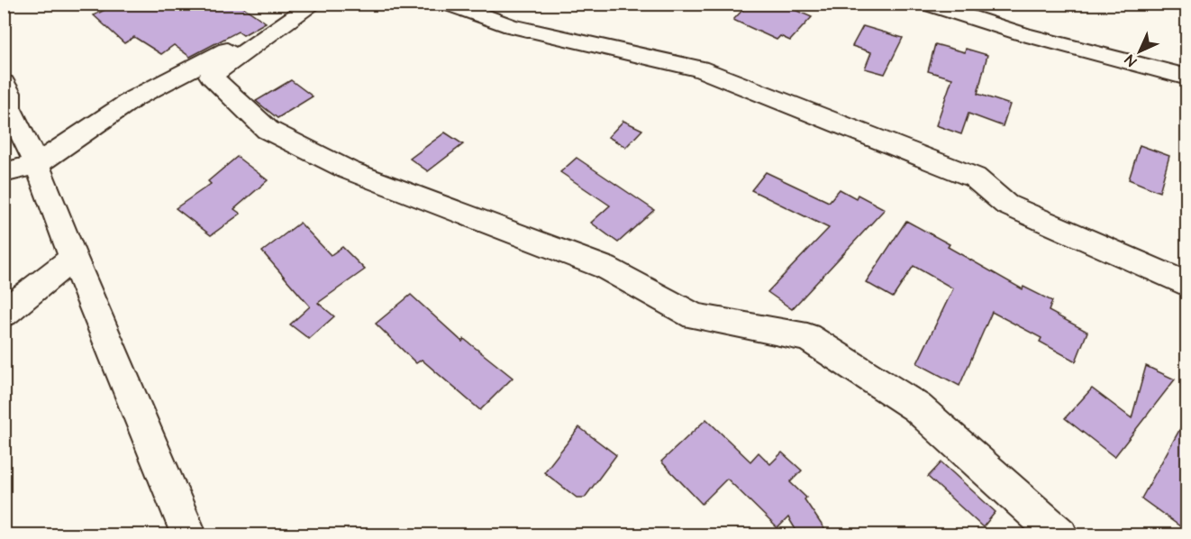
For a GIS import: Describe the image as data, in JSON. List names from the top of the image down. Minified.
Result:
{"north":"bottom left"}
